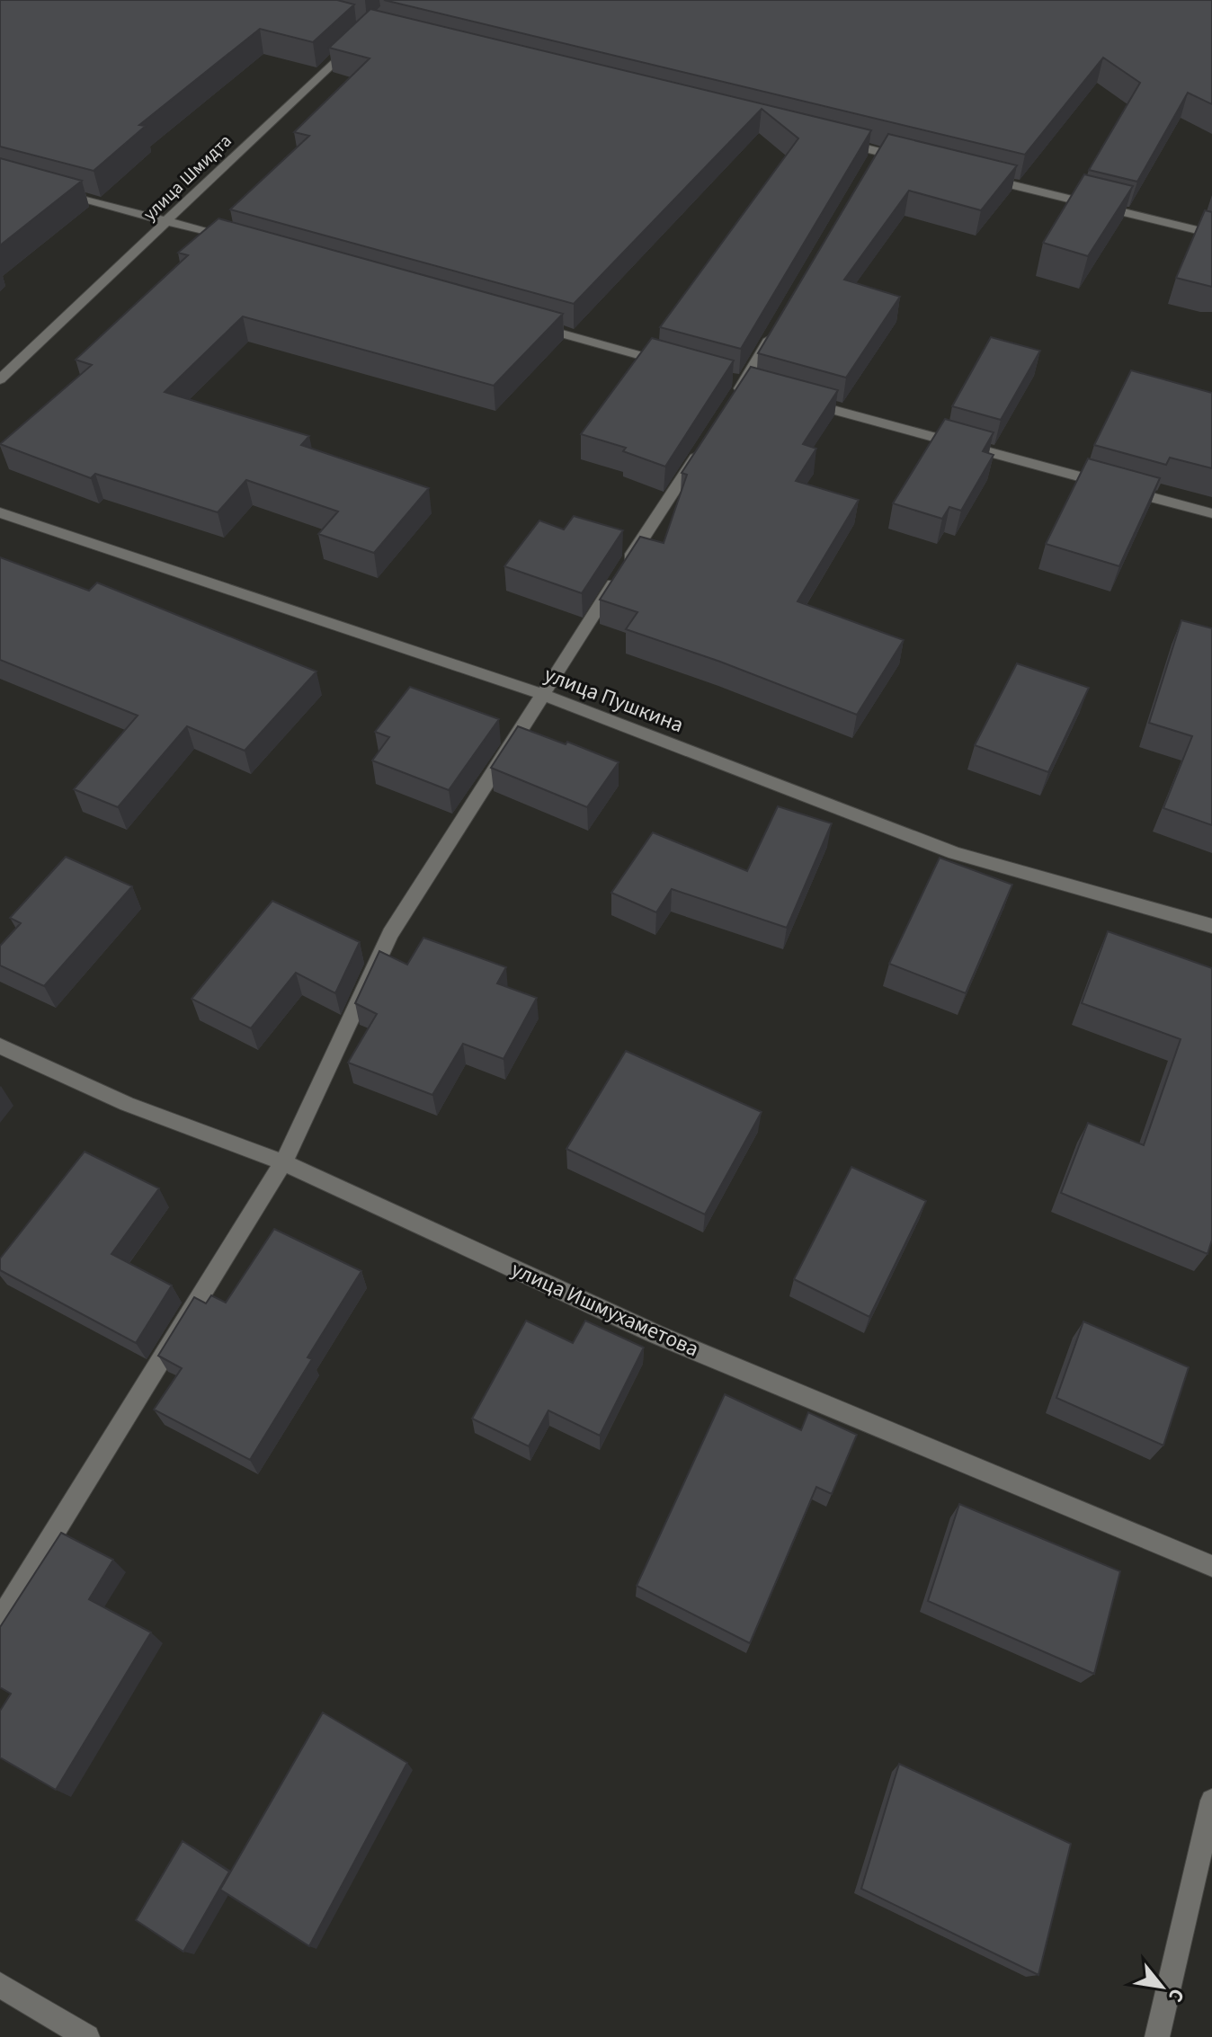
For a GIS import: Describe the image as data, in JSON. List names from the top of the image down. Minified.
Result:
{"streets":{"street":["улица Шмидта","улица Пушкина","улица Ишмухаметова"]},"north":"bottom right"}
